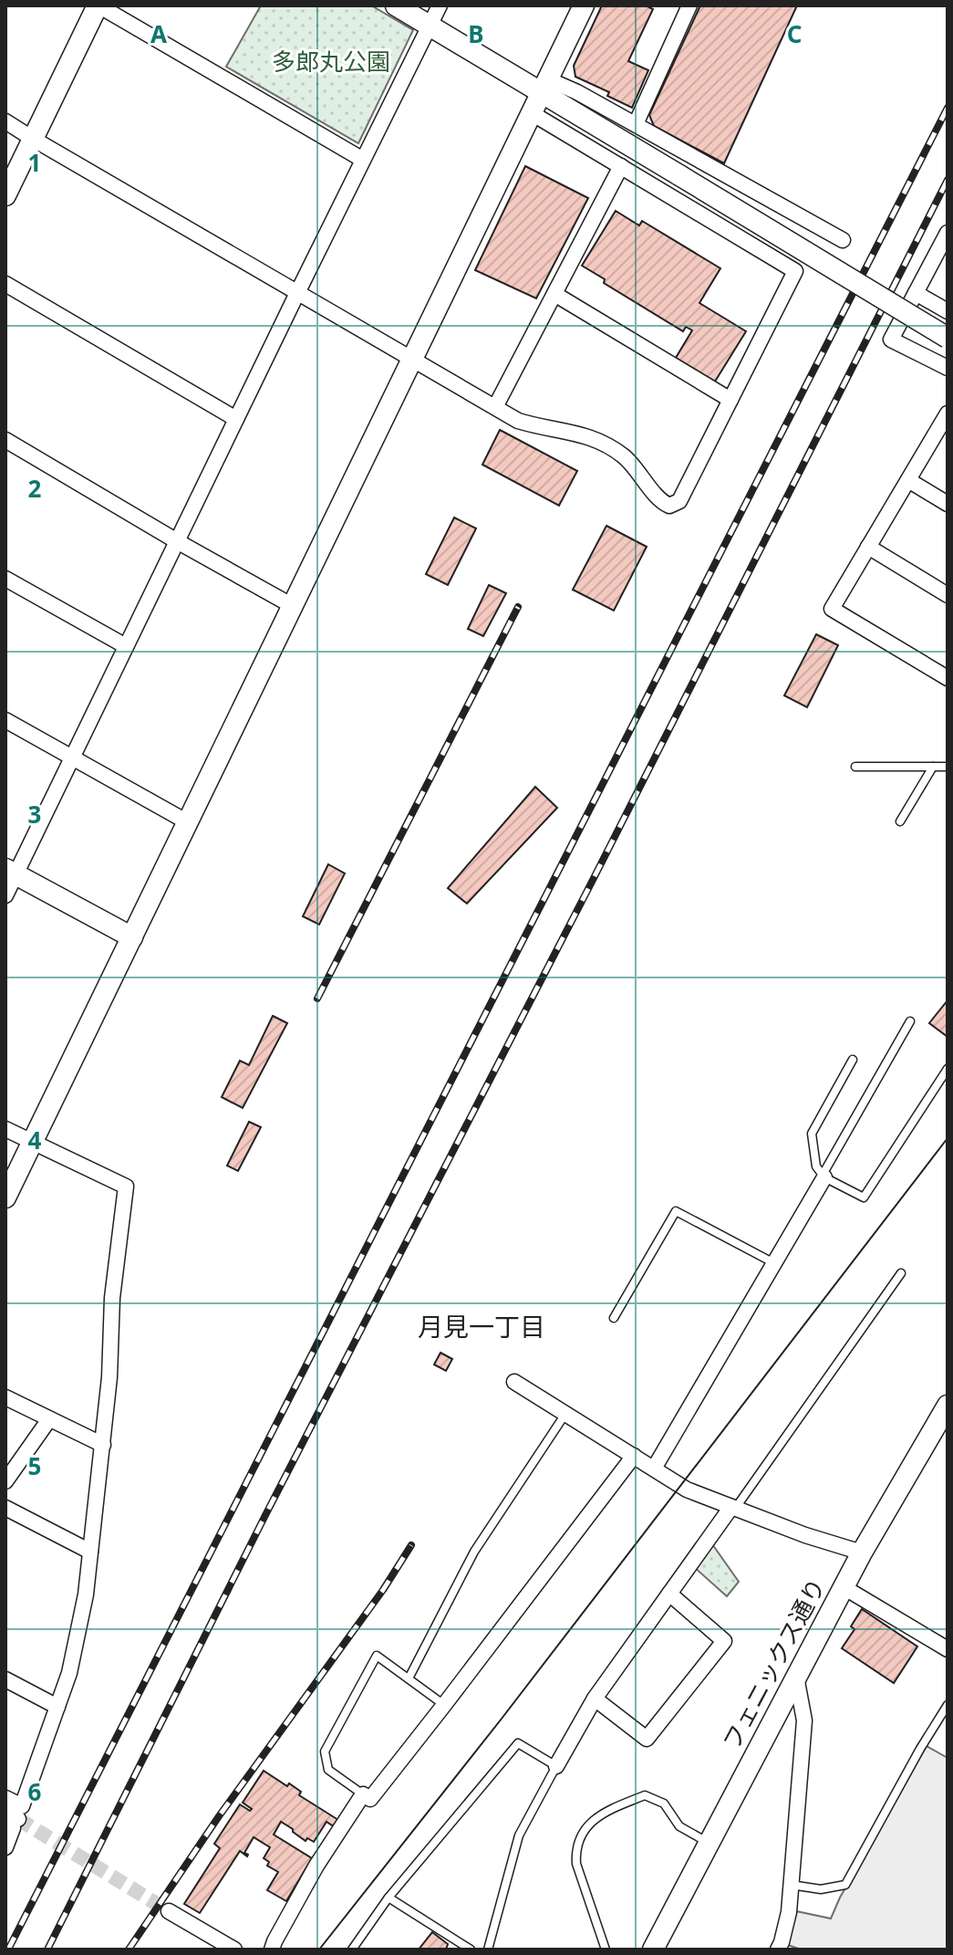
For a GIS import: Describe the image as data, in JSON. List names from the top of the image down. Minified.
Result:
{"streets":{"street":["フェニックス通り"]},"districts":["月見一丁目"],"parks":["多郎丸公園"],"grid":{"columns":["A","B","C"],"rows":["1","2","3","4","5","6"]}}
